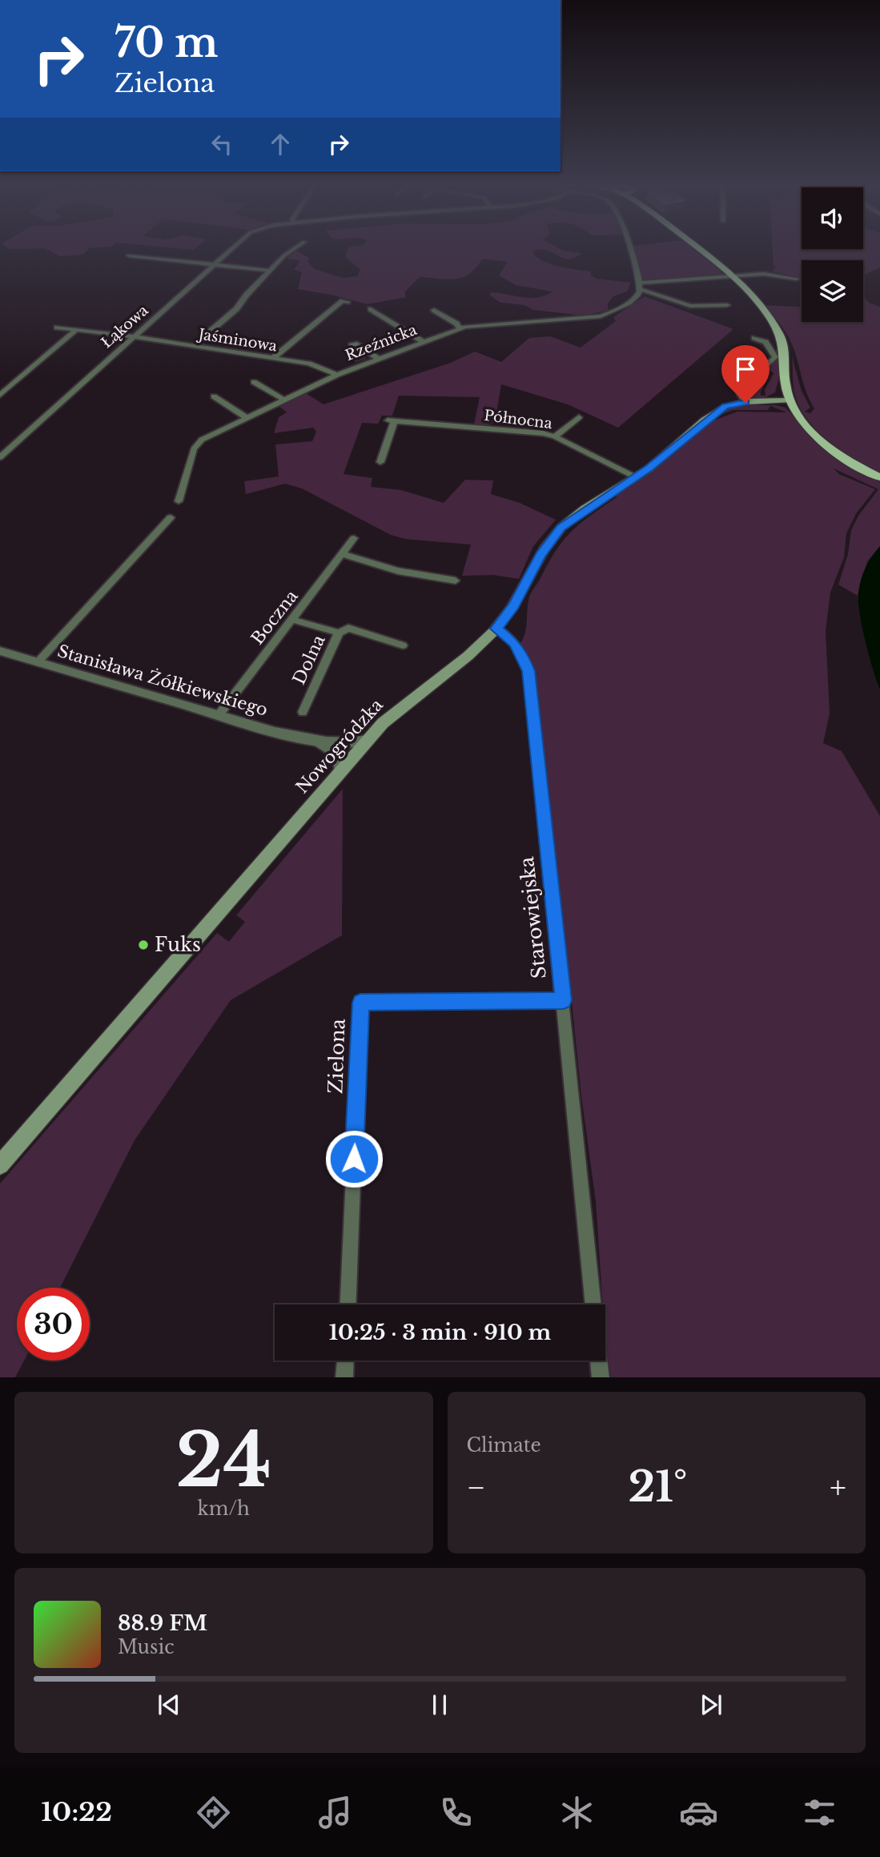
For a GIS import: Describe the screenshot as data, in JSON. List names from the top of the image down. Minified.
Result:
{"streets":{"main road":["Nowogródzka"],"street":["Łąkowa","Jaśminowa","Rzeźnicka","Północna","Boczna","Dolna","Stanisława Żółkiewskiego","Starowiejska","Zielona"]},"crossings":[["Łąkowa","Jaśminowa"],["Jaśminowa","Rzeźnicka"],["Północna","Nowogródzka"],["Boczna","Dolna"],["Boczna","Stanisława Żółkiewskiego"],["Stanisława Żółkiewskiego","Nowogródzka"],["Nowogródzka","Starowiejska"],["Starowiejska","Zielona"]],"places":["Fuks"],"page":{"turn":["70 m","Zielona"],"limit":"30","trip":"10:25 · 3 min · 910 m","tile":[["24","km/h"],"Climate"],"heat":["−","21°","+"],"song":["88.9 FM","Music"],"tabs":"10:22"}}
